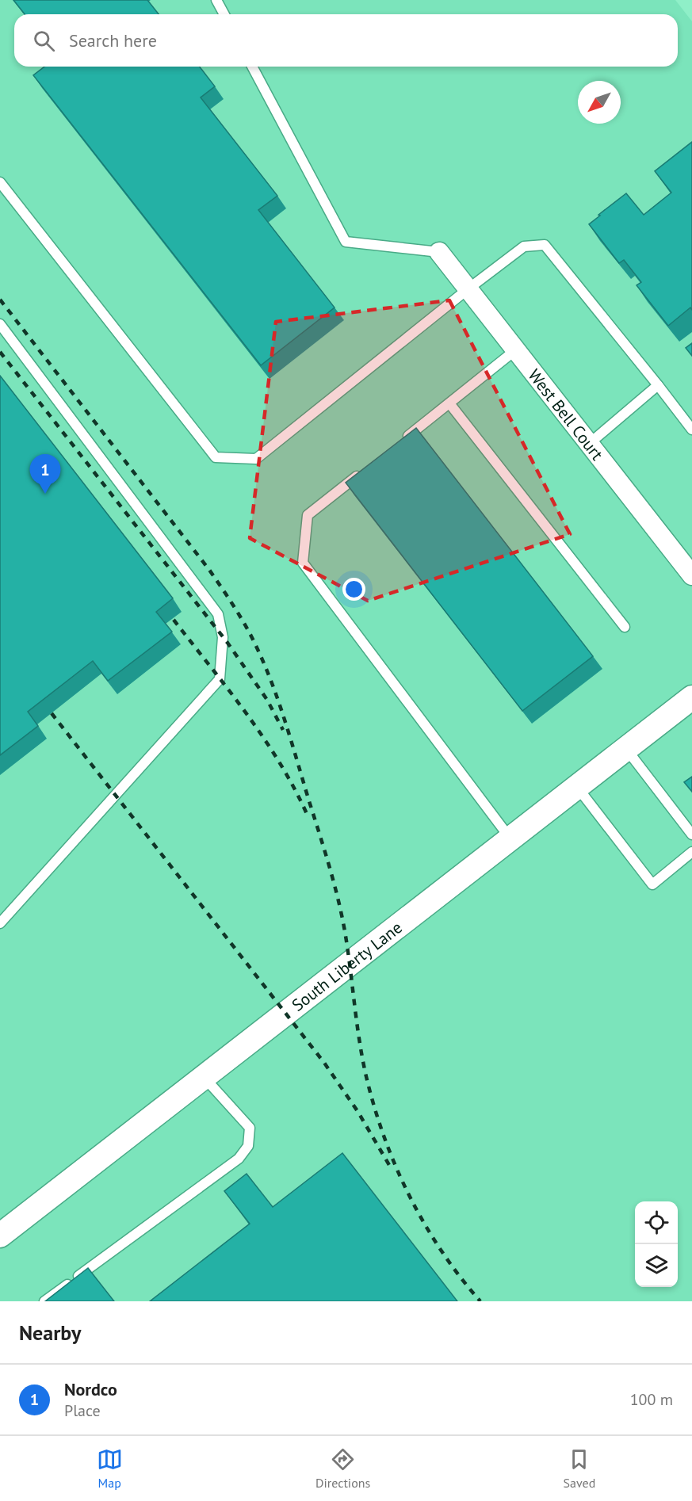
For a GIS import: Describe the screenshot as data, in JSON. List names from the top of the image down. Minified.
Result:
{"streets":{"street":["West Bell Court","South Liberty Lane"]},"north":"bottom left","page":{"search":"Search here","pins":"1","heading":"Nearby","list":[{"mark":"1","name":"Nordco","note":"Place","value":"100 m"}],"nav":["Map","Directions","Saved"]}}
